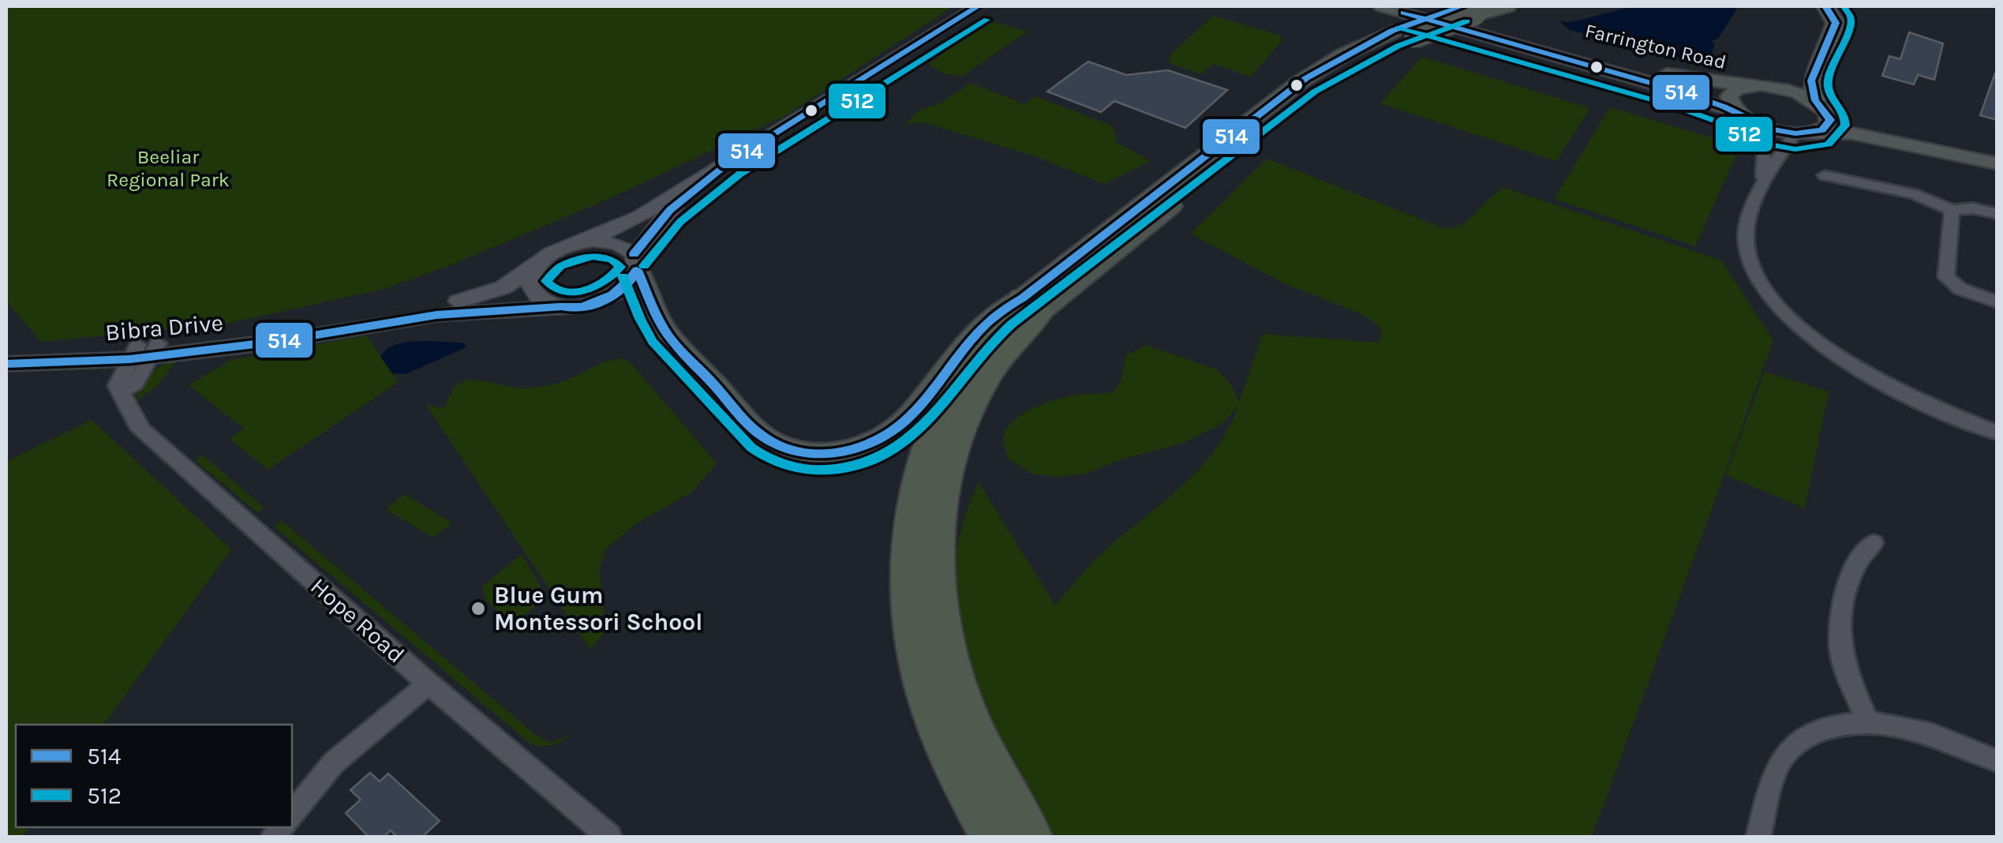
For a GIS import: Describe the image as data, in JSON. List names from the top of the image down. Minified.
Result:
{"streets":{"main road":["Farrington Road"],"street":["Bibra Drive","Hope Road"]},"crossings":[["Bibra Drive","Hope Road"]],"parks":["Beeliar Regional Park"],"places":["Blue Gum Montessori School"],"lines":["transit line 514","transit line 512"],"legend":["514","512"]}
